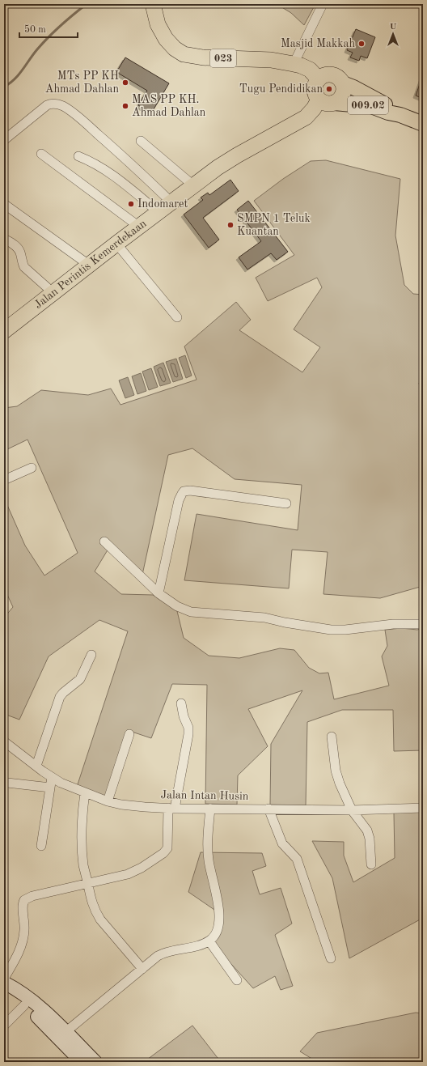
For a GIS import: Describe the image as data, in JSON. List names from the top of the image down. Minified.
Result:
{"streets":{"highway":["023","Jalan Perintis Kemerdekaan"],"main road":["009.02"],"street":["Jalan Intan Husin"]},"crossings":[["023","009.02"],["023","Jalan Perintis Kemerdekaan"],["009.02","Jalan Perintis Kemerdekaan"]],"places":["Masjid Makkah","MTs PP KH Ahmad Dahlan","Tugu Pendidikan","MAS PP KH. Ahmad Dahlan","Indomaret","SMPN 1 Teluk Kuantan"],"scale_bar":"50 m","north":"top"}
